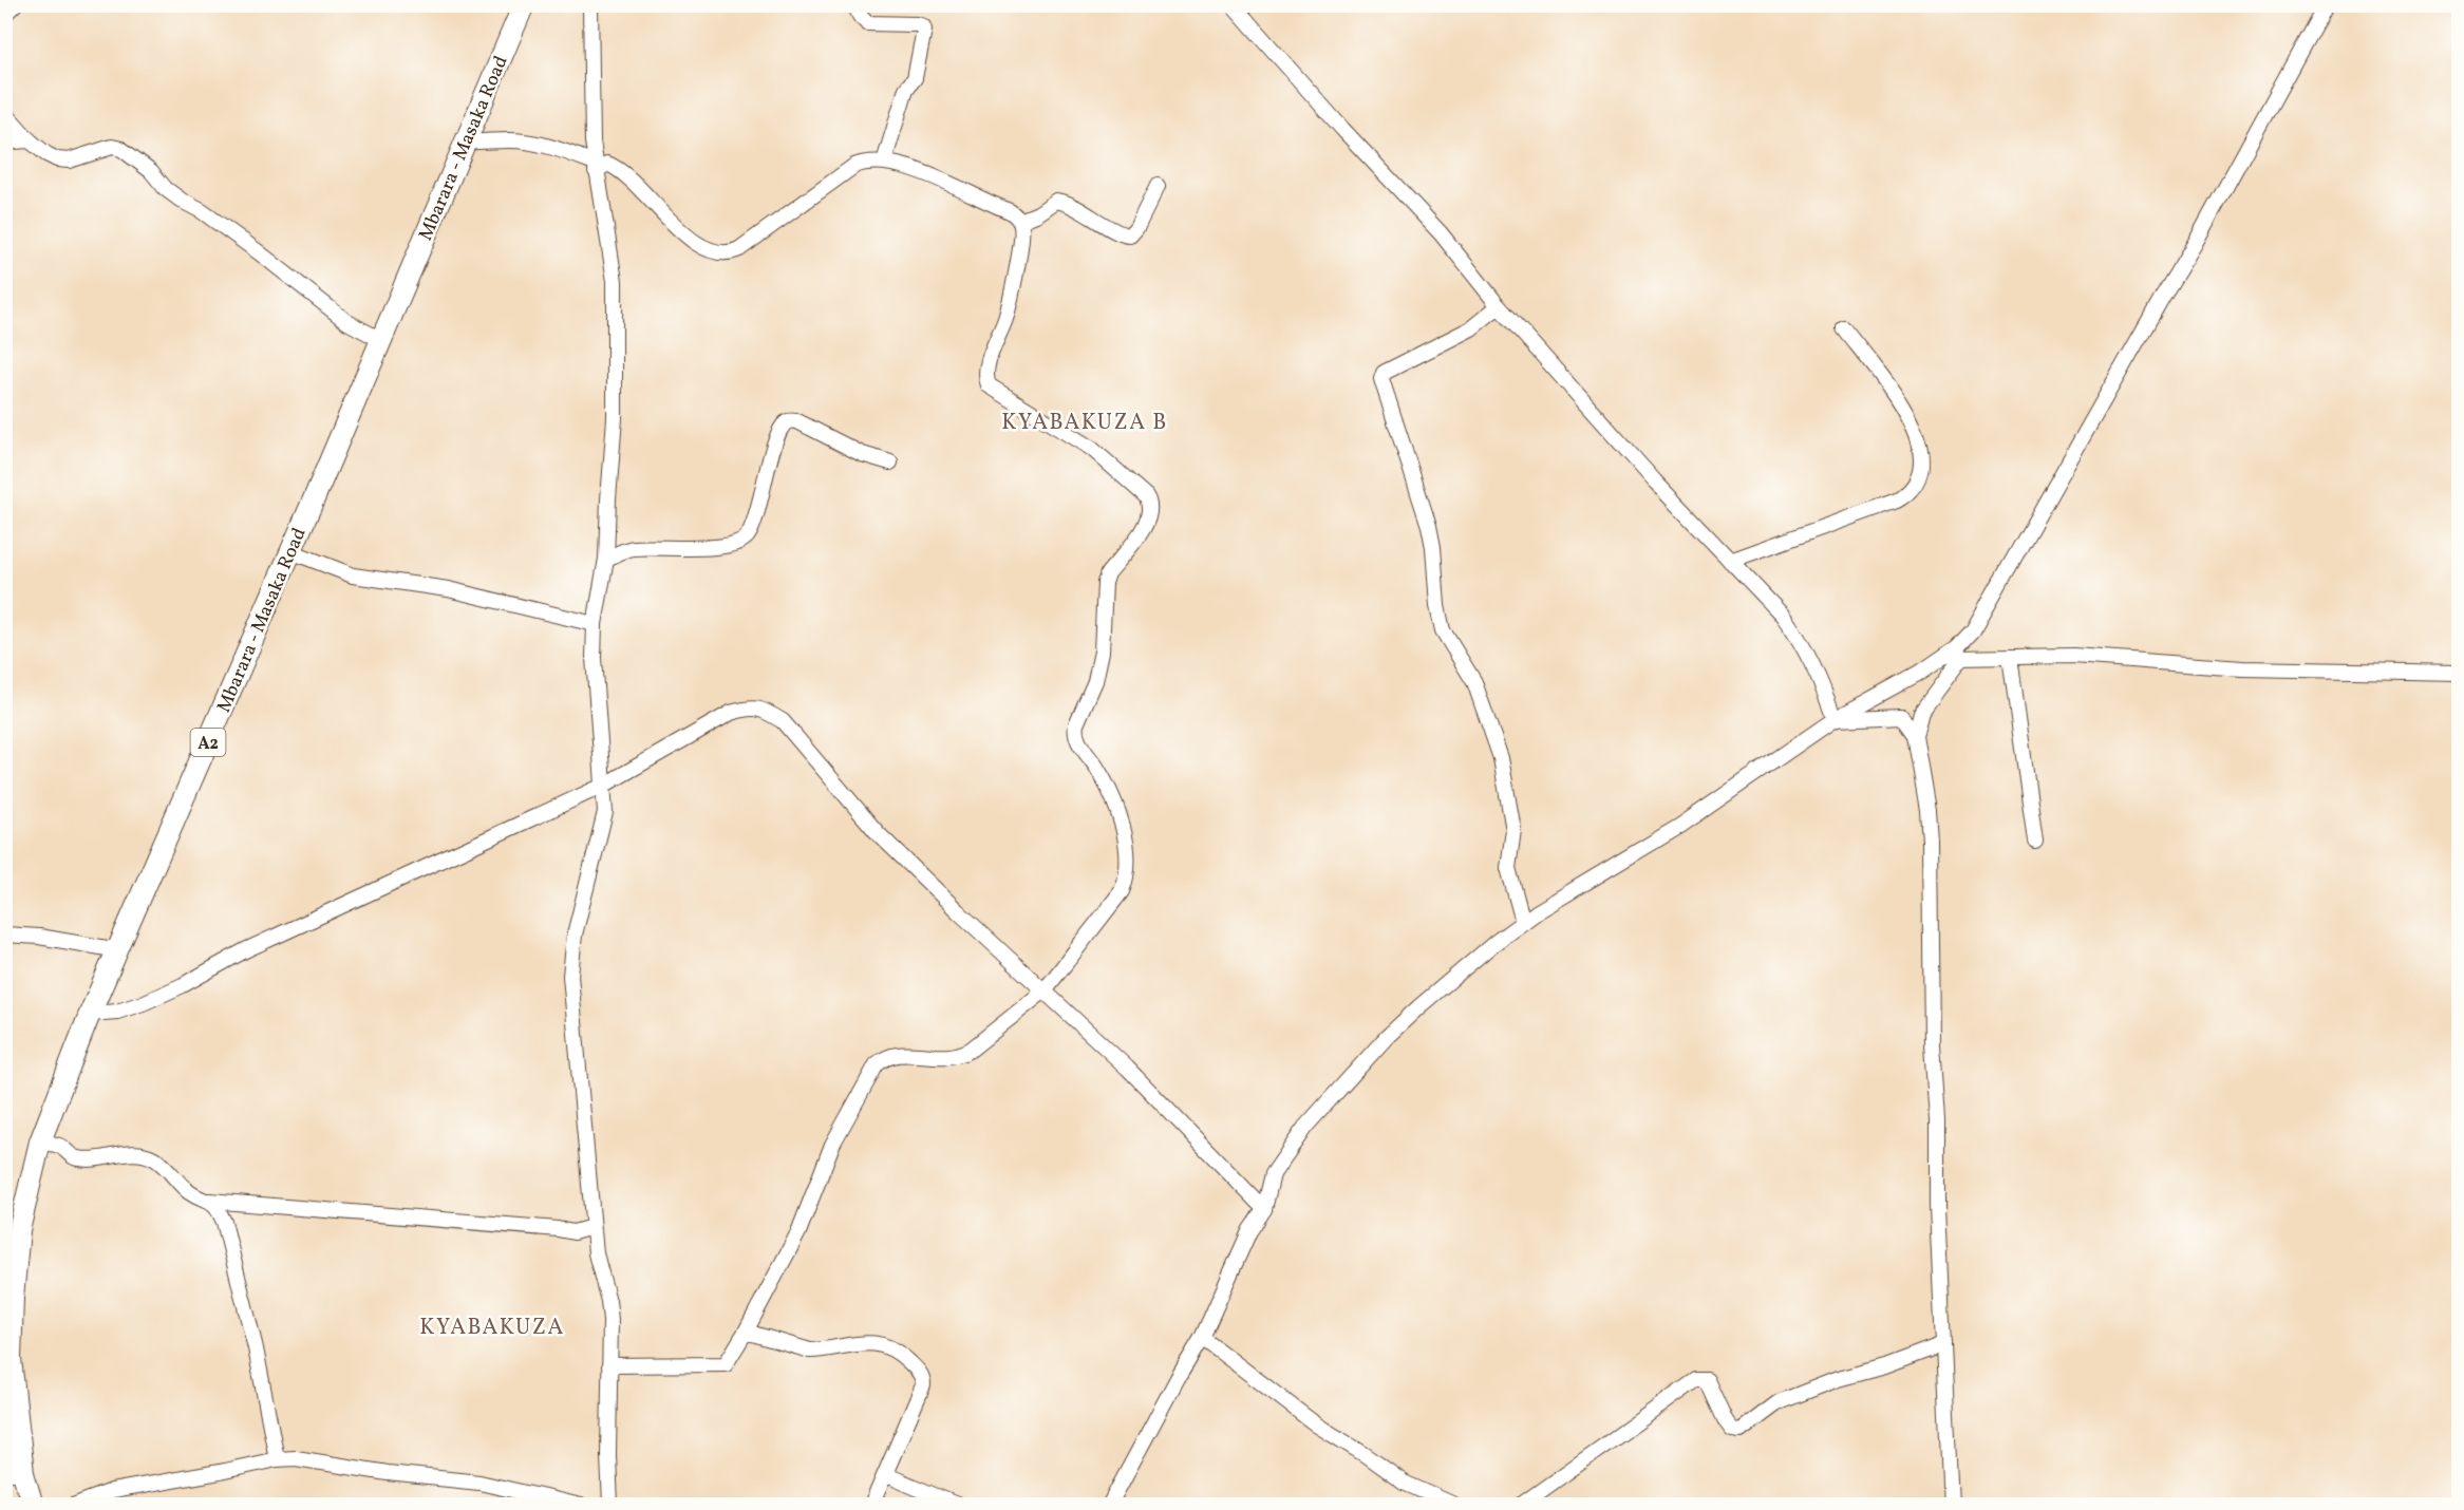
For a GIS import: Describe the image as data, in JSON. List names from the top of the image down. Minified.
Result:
{"streets":{"highway":["Mbarara - Masaka Road","A2"]},"districts":["KYABAKUZA B","KYABAKUZA"]}
